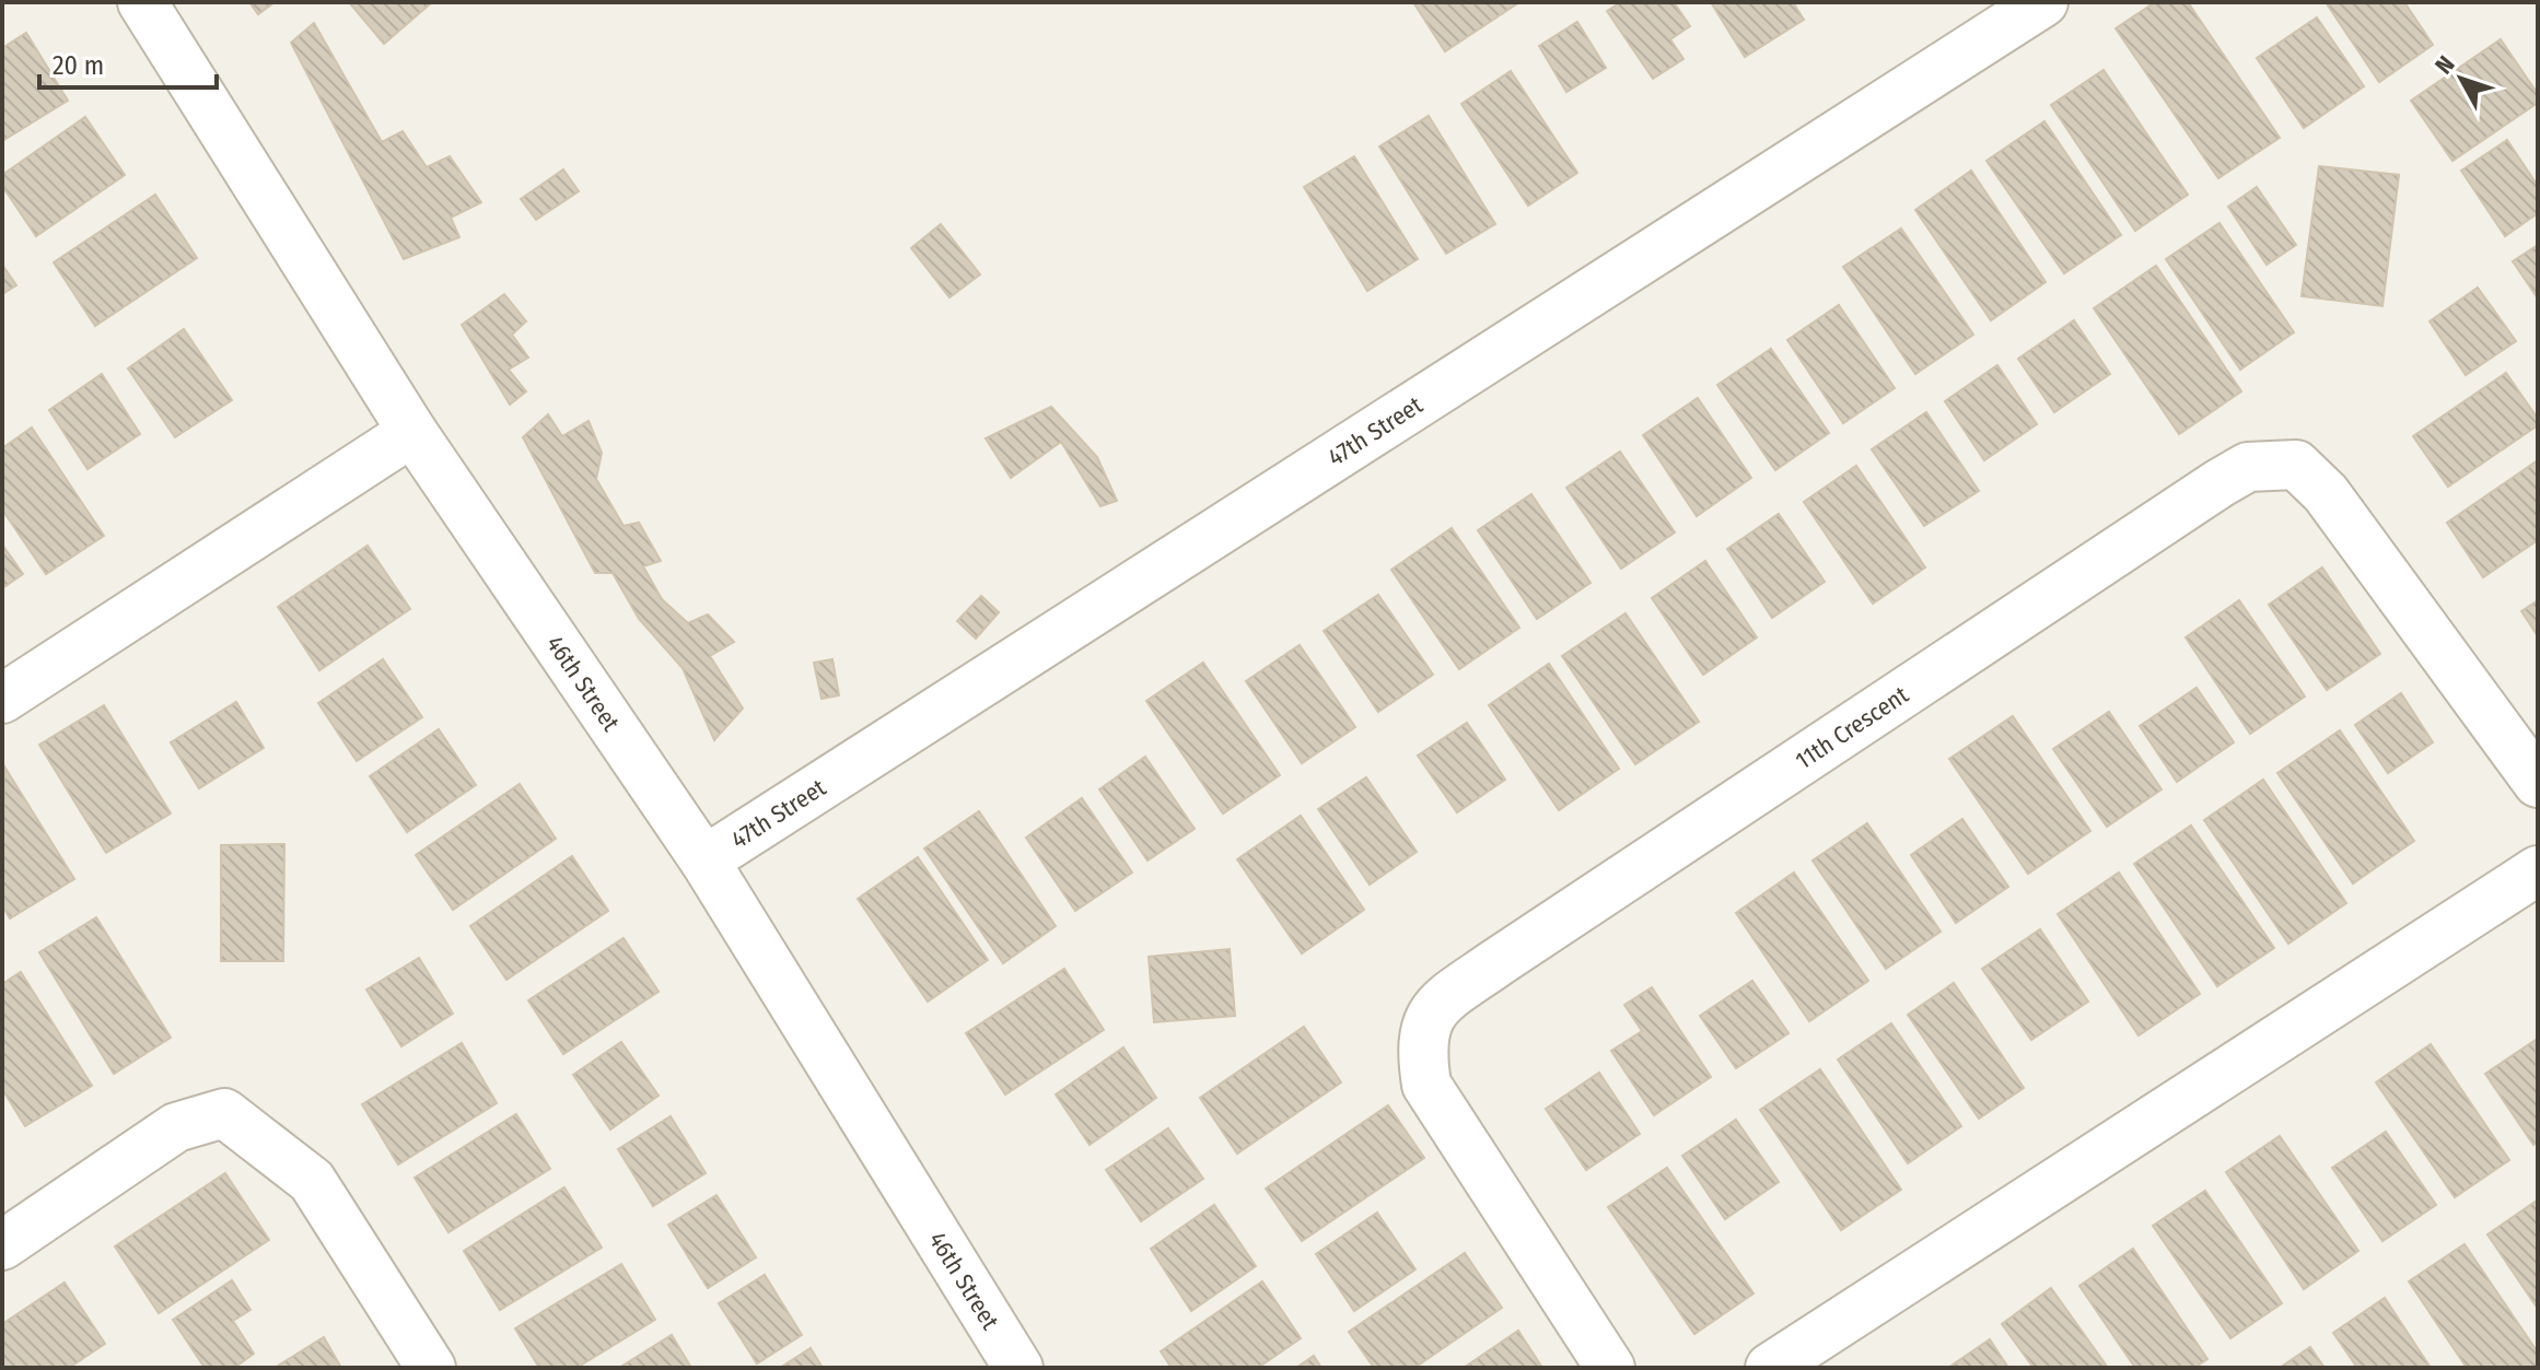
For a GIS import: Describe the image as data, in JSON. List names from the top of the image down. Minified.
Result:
{"streets":{"street":["47th Street","46th Street","11th Crescent"]},"crossings":[["47th Street","46th Street"]],"scale_bar":"20 m","north":"top left"}
